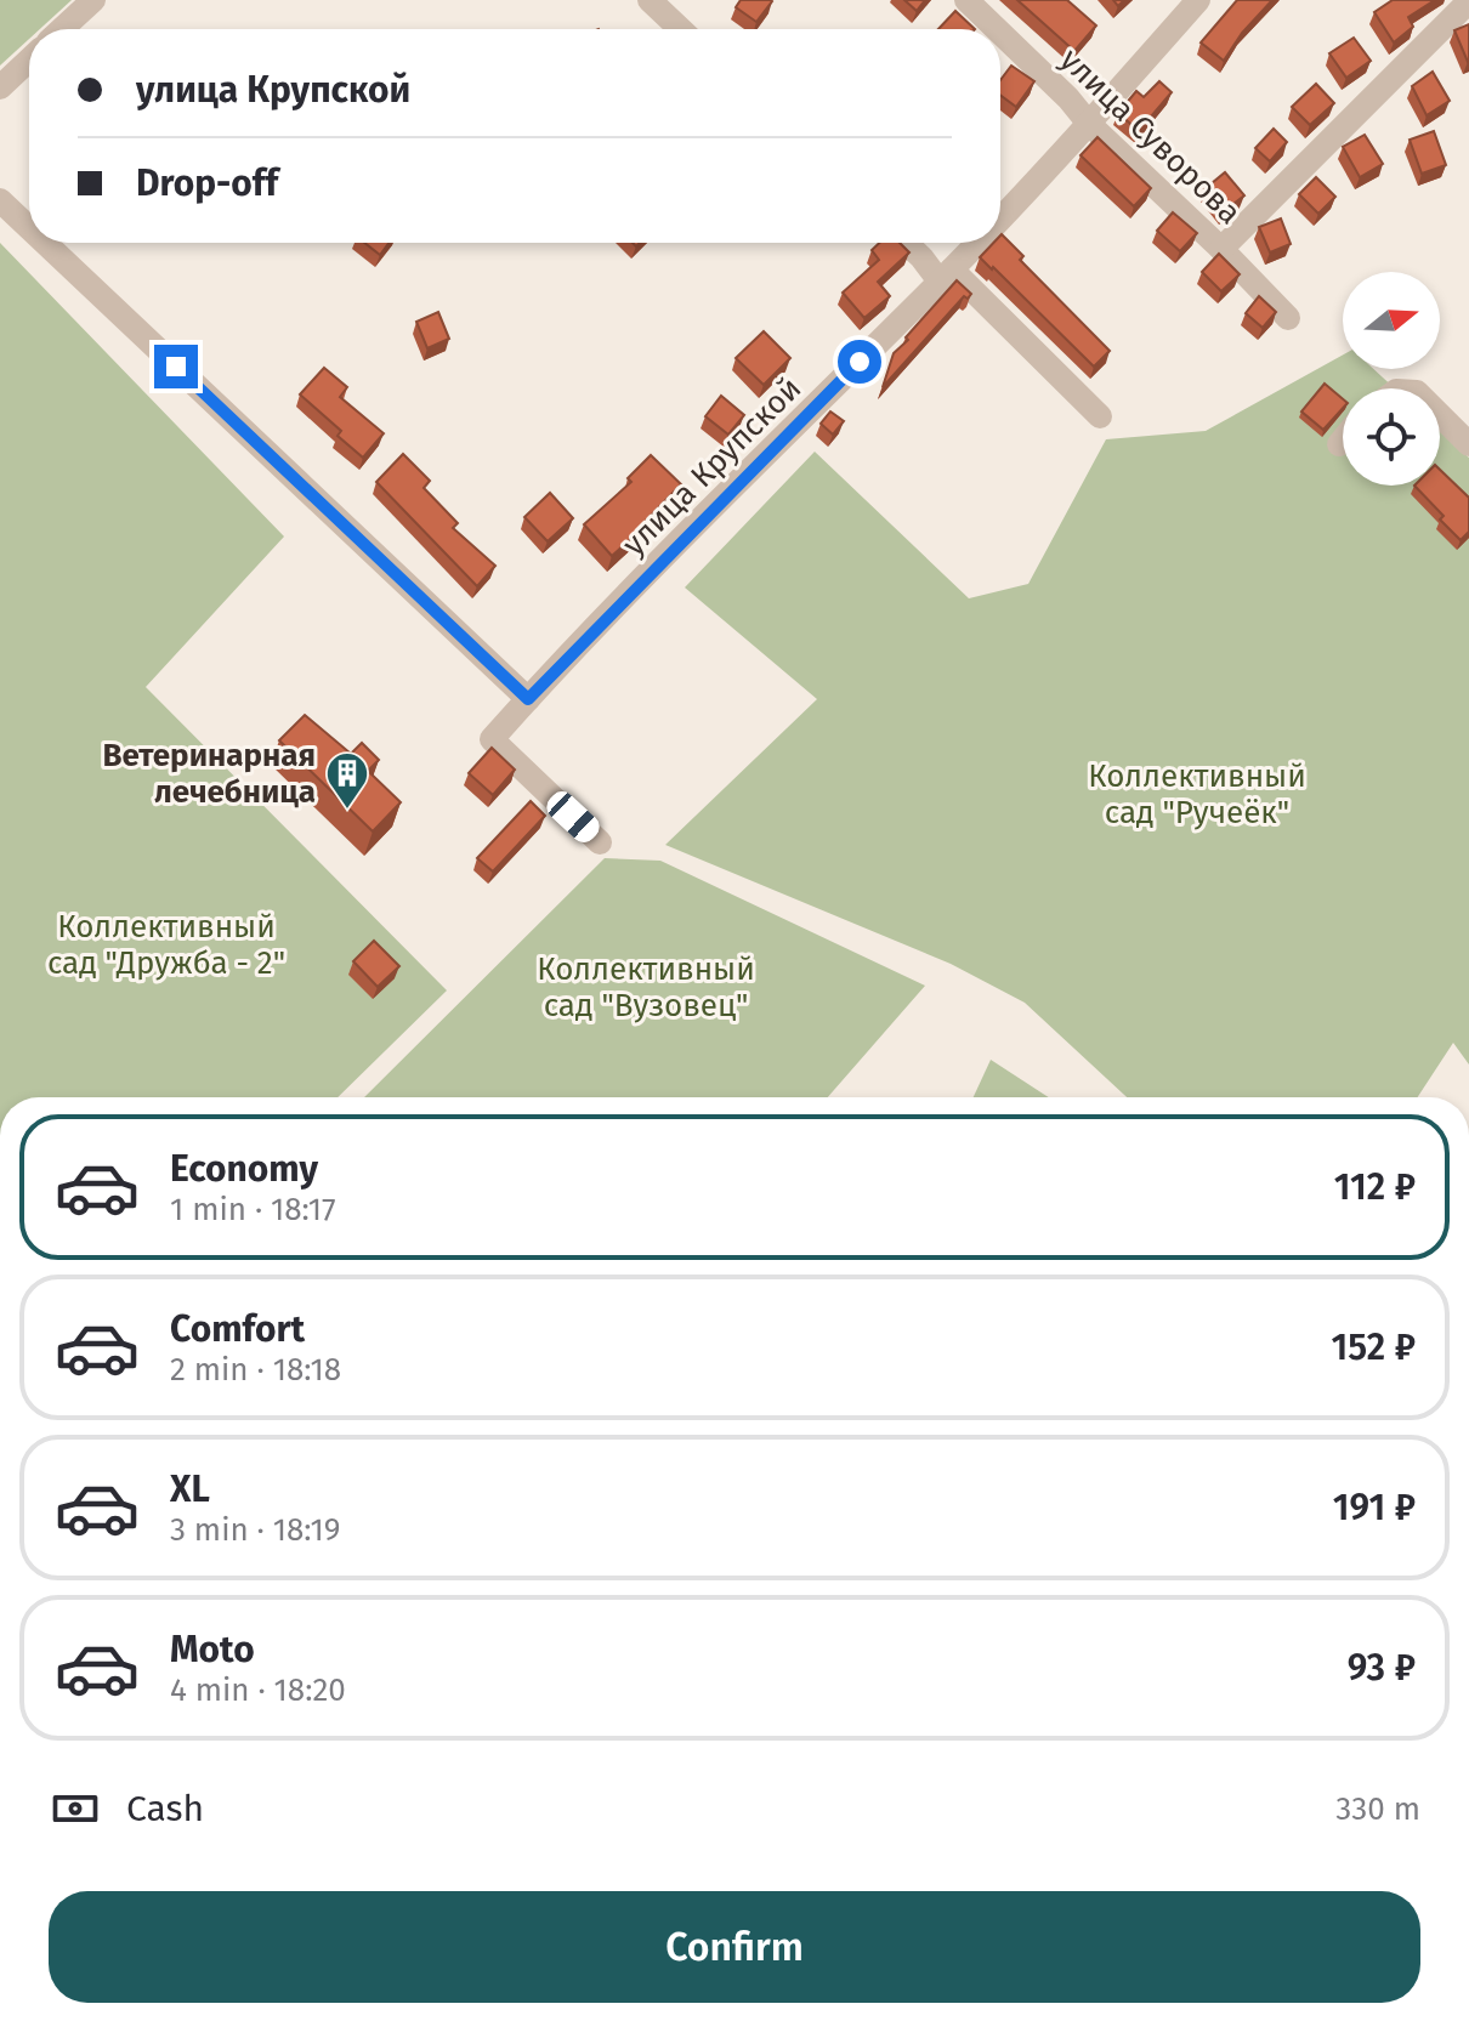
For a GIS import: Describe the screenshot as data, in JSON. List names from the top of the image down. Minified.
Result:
{"streets":{"street":["улица Суворова","улица Крупской"]},"crossings":[["улица Суворова","улица Крупской"]],"parks":["Коллективный сад \"Ручеёк\"","Коллективный сад \"Дружба - 2\"","Коллективный сад \"Вузовец\""],"places":{"building":["Ветеринарная лечебница"]},"north":"right","page":{"banner":["улица Крупской","Drop-off"],"list":[{"name":"Economy","note":"1 min · 18:17","value":"112 ₽"},{"name":"Comfort","note":"2 min · 18:18","value":"152 ₽"},{"name":"XL","note":"3 min · 18:19","value":"191 ₽"},{"name":"Moto","note":"4 min · 18:20","value":"93 ₽"}],"pay":["Cash","330 m"],"buttons":"Confirm"}}
